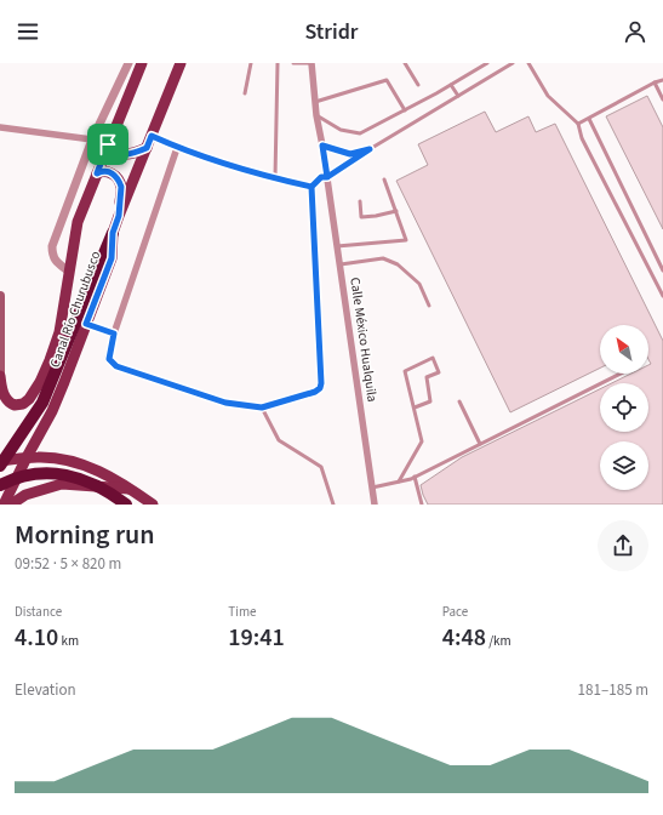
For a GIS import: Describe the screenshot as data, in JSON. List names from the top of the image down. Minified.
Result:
{"streets":{"main road":["Canal Río Churubusco"],"street":["Calle México Hualquila"]},"north":"top left","page":{"header":"Stridr","heading":["Morning run","09:52 · 5 × 820 m"],"stats":[["Distance","4.10 km"],["Time","19:41"],["Pace","4:48 /km"]],"chart":["Elevation","181–185 m"]}}
